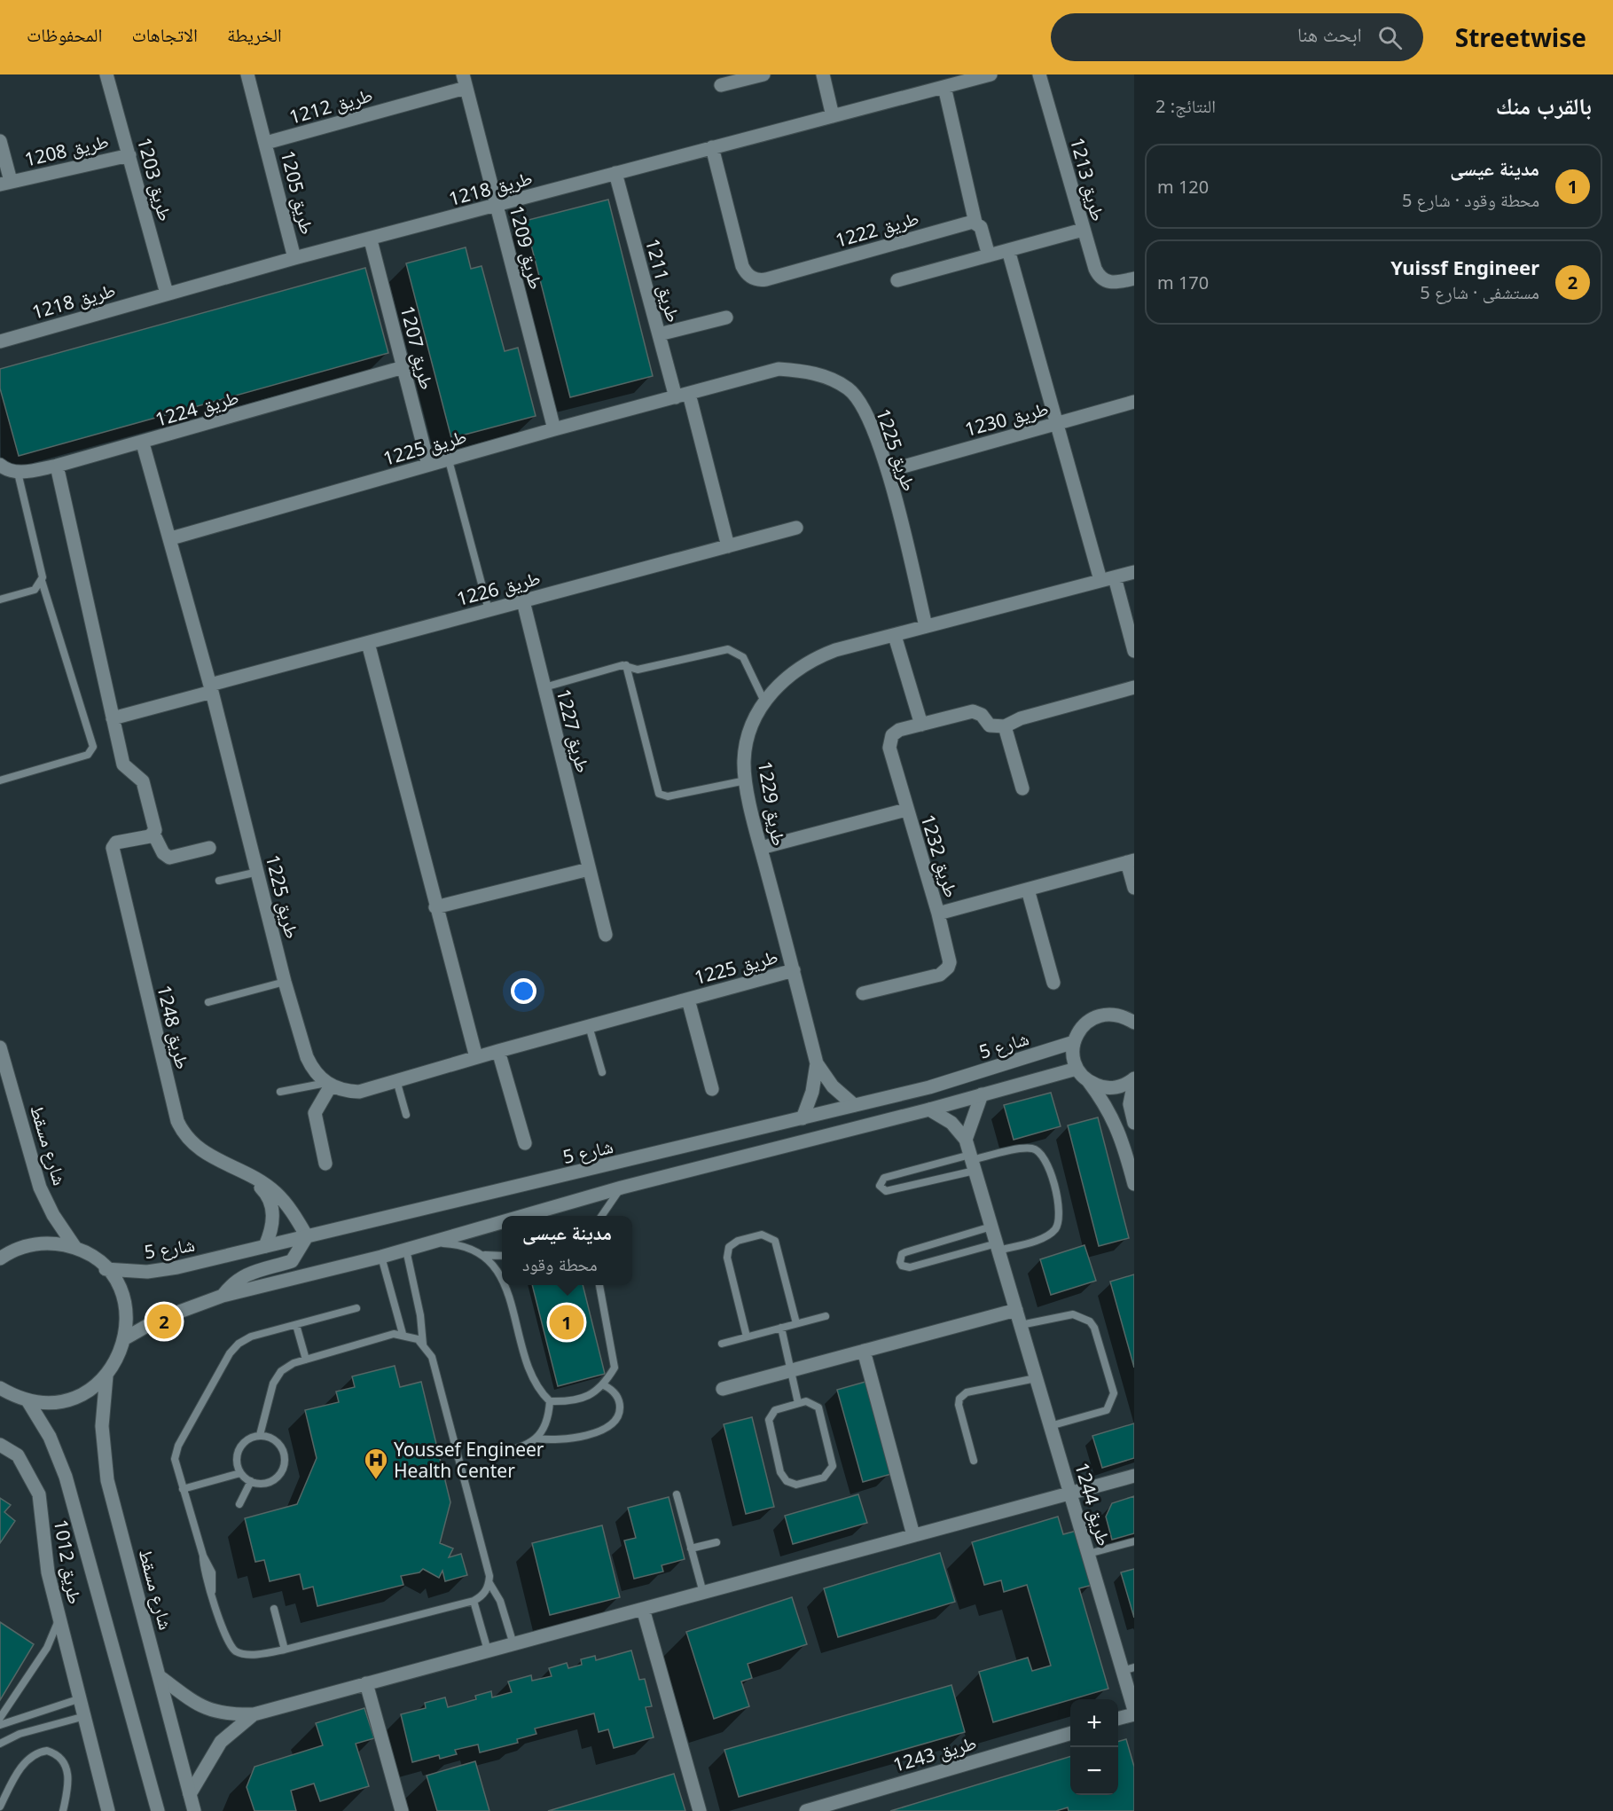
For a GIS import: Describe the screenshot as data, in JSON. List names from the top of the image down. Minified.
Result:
{"streets":{"street":["طريق 1212","طريق 1208","طريق 1203","طريق 1213","طريق 1218","طريق 1205","طريق 1222","طريق 1209","طريق 1211","طريق 1207","طريق 1224","طريق 1230","طريق 1225","طريق 1226","طريق 1227","طريق 1229","طريق 1232","طريق 1248","شارع 5","شارع مسقط","طريق 1244","طريق 1012","طريق 1243"]},"crossings":[["طريق 1212","طريق 1205"],["طريق 1212","طريق 1209"],["طريق 1208","طريق 1203"],["طريق 1203","طريق 1218"],["طريق 1218","طريق 1205"],["طريق 1218","طريق 1222"],["طريق 1218","طريق 1209"],["طريق 1218","طريق 1211"],["طريق 1218","طريق 1207"],["طريق 1209","طريق 1225"],["طريق 1211","طريق 1225"],["طريق 1207","طريق 1224"],["طريق 1207","طريق 1225"],["طريق 1224","طريق 1225"],["طريق 1230","طريق 1225"],["طريق 1225","طريق 1226"],["طريق 1225","طريق 1229"],["طريق 1226","طريق 1227"],["طريق 1229","شارع 5"],["طريق 1248","شارع 5"]],"places":{"hospital":["Youssef Engineer Health Center"]},"page":{"header":"Streetwise","search":"ابحث هنا","nav":["الخريطة","الاتجاهات","المحفوظات"],"heading":["بالقرب منك","النتائج: 2"],"list":[{"mark":"1","name":"مدينة عيسى","note":"محطة وقود · شارع 5","value":"120 m"},{"mark":"2","name":"Yuissf Engineer","note":"مستشفى · شارع 5","value":"170 m"}],"popup":["مدينة عيسى","محطة وقود"],"pins":["2","1"],"map_buttons":["+","−"]}}
